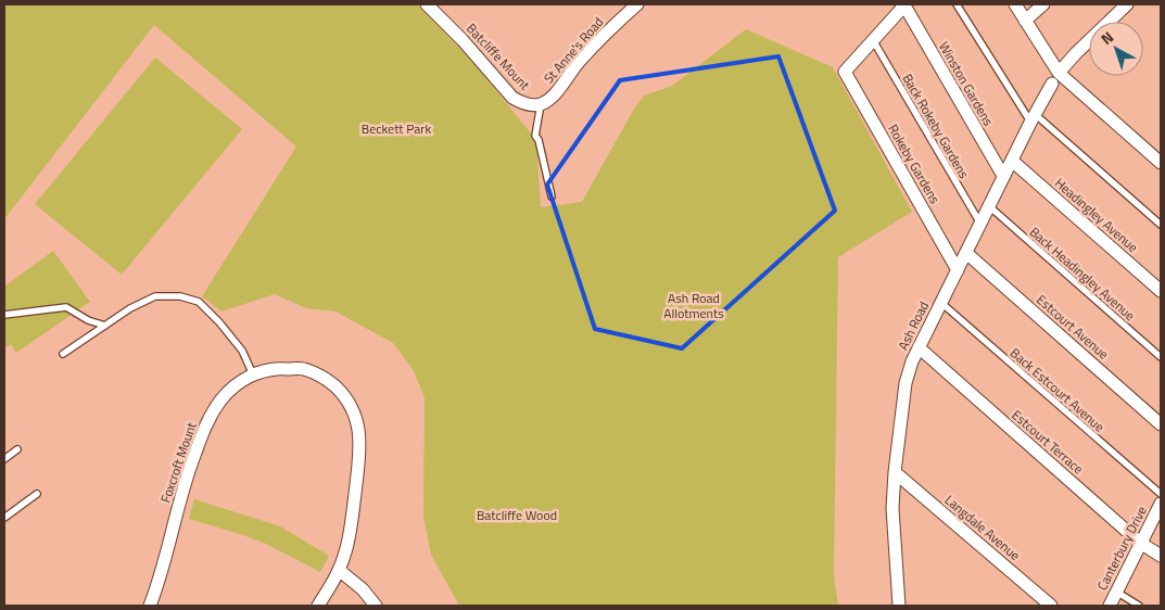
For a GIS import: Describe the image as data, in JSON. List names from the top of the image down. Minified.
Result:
{"streets":{"street":["St Anne's Road","Batcliffe Mount","Winston Gardens","Rokeby Gardens","Headingley Avenue","Ash Road","Estcourt Avenue","Estcourt Terrace","Foxcroft Mount","Langdale Avenue","Canterbury Drive"],"lane":["Back Rokeby Gardens","Back Headingley Avenue","Back Estcourt Avenue"]},"crossings":[["St Anne's Road","Batcliffe Mount"],["Winston Gardens","Ash Road"],["Back Rokeby Gardens","Rokeby Gardens"],["Back Rokeby Gardens","Ash Road"],["Rokeby Gardens","Ash Road"],["Headingley Avenue","Ash Road"],["Back Headingley Avenue","Ash Road"],["Ash Road","Estcourt Avenue"],["Ash Road","Back Estcourt Avenue"],["Ash Road","Estcourt Terrace"],["Ash Road","Langdale Avenue"],["Estcourt Terrace","Canterbury Drive"]],"parks":["Beckett Park","Ash Road Allotments","Batcliffe Wood"],"north":"top left"}
